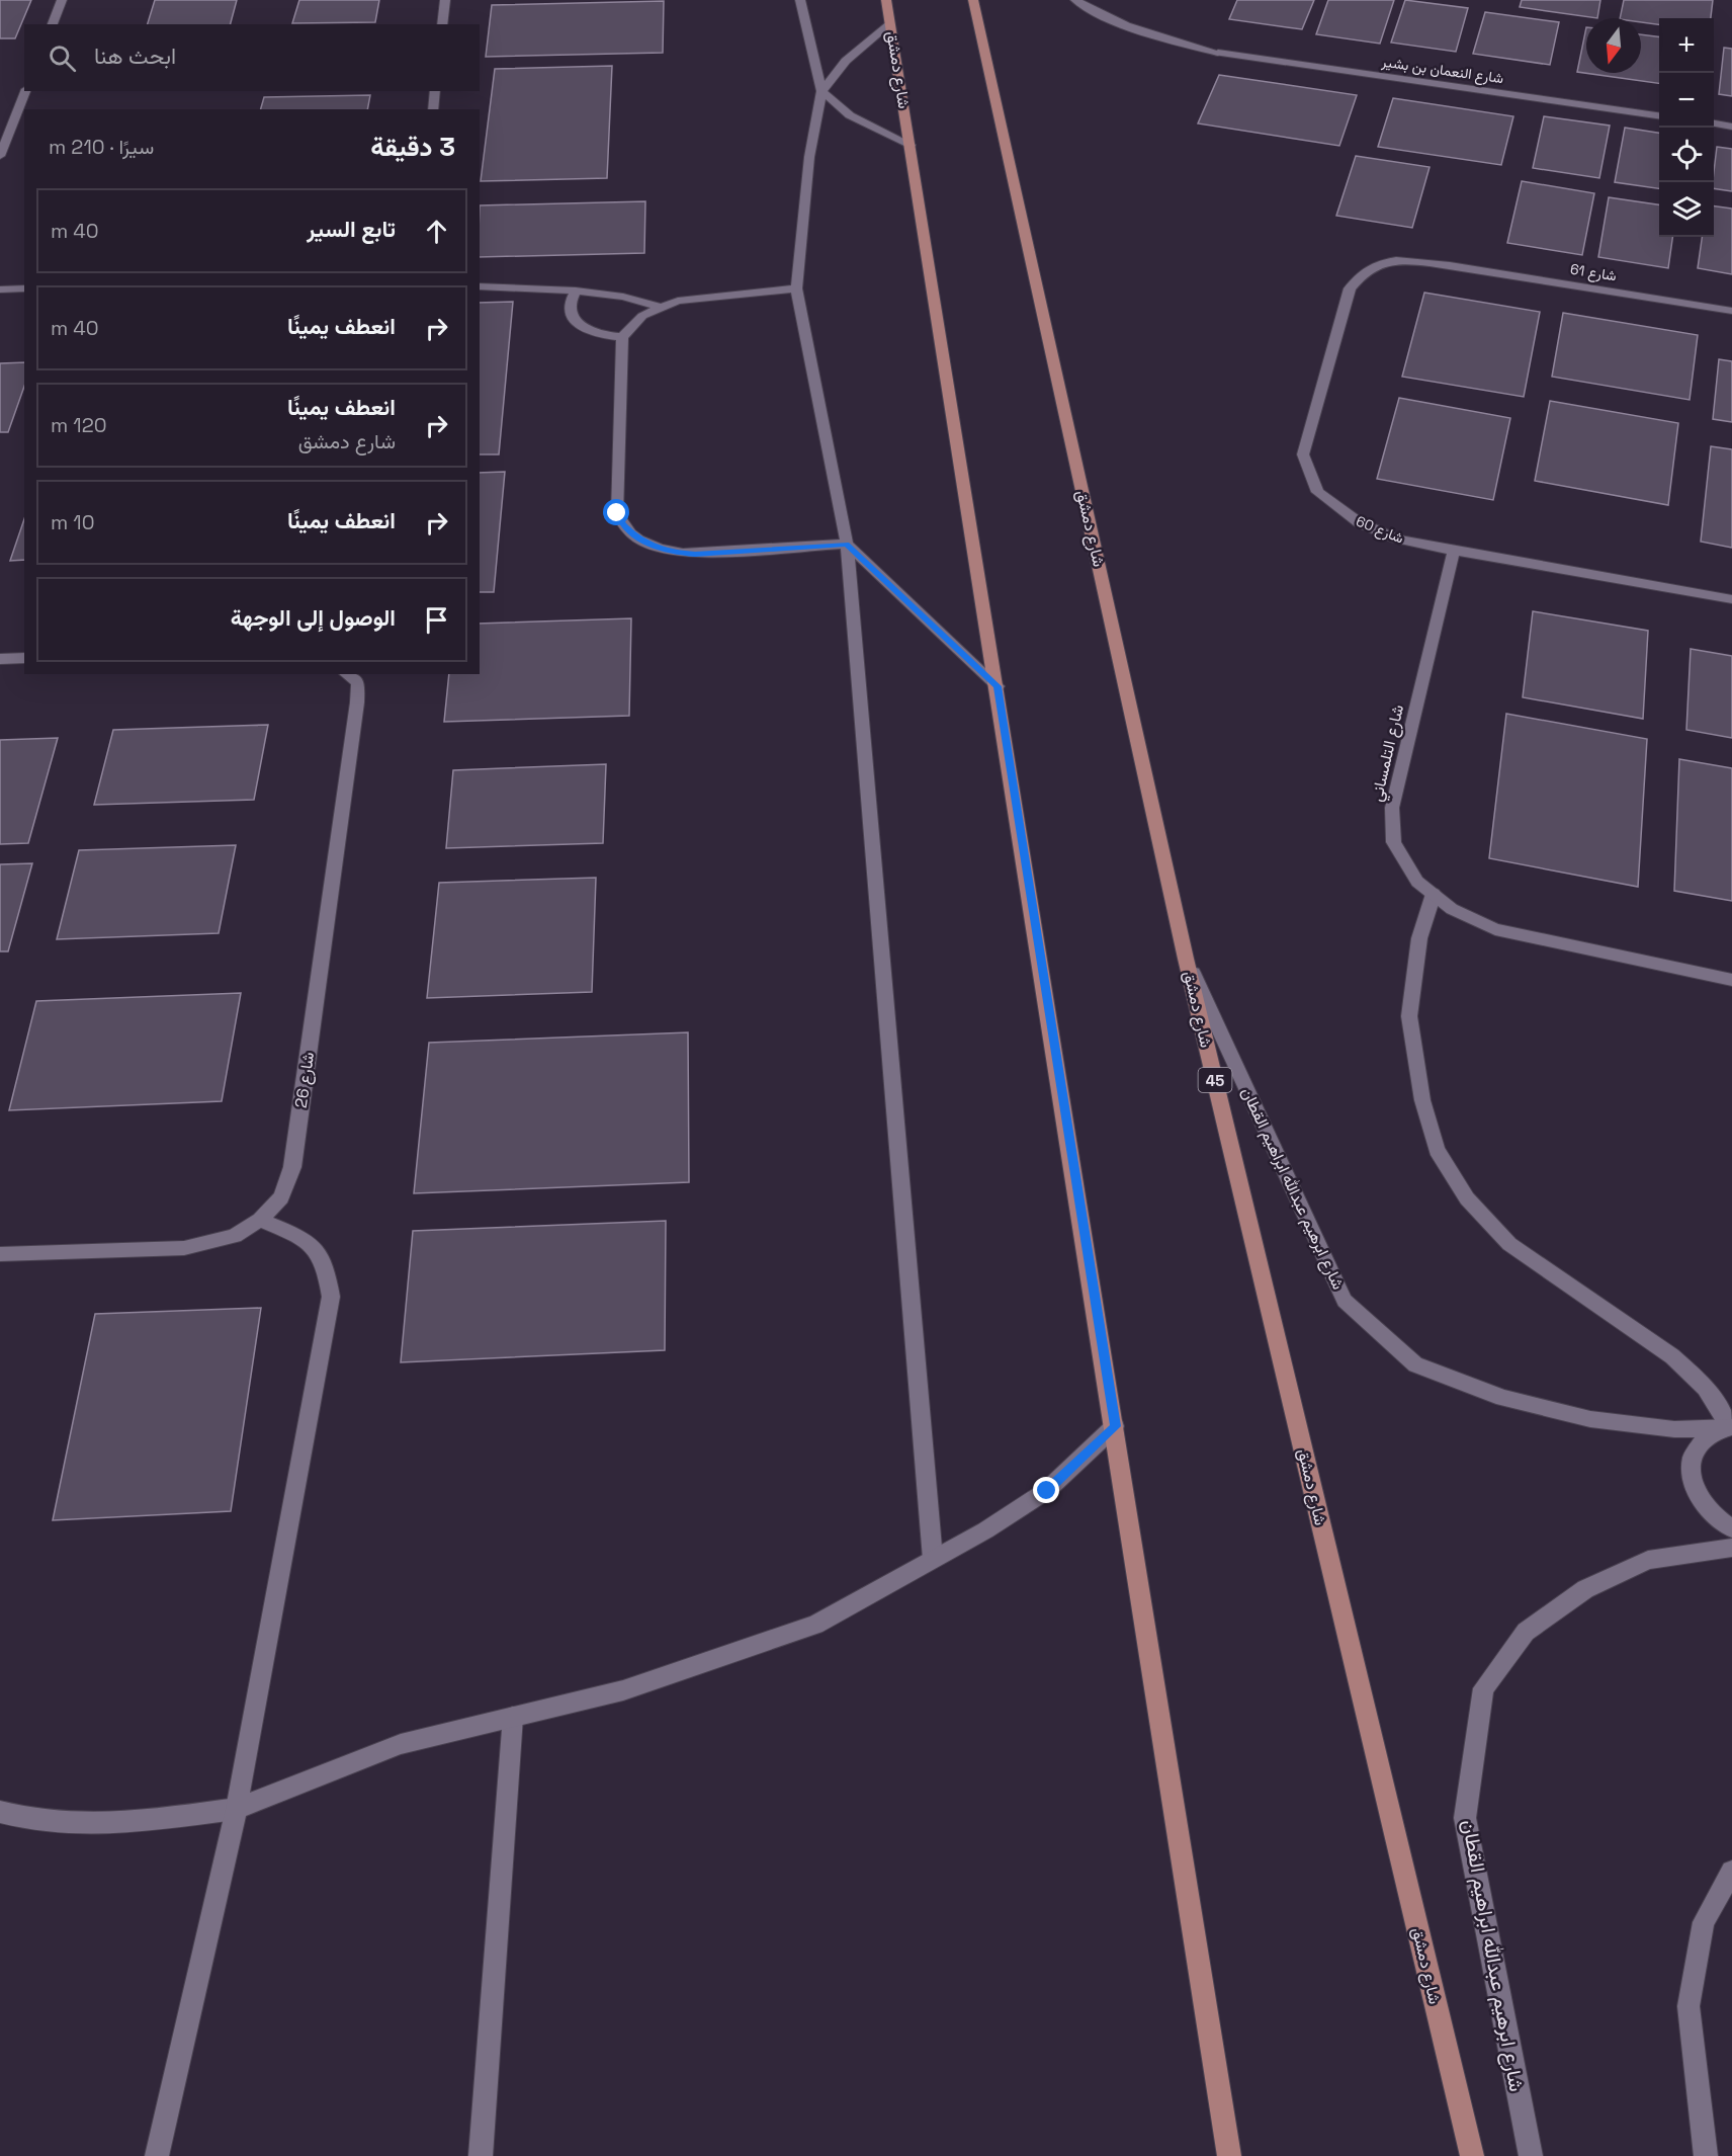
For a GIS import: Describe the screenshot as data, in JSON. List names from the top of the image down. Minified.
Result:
{"streets":{"main road":["شارع دمشق","45"],"street":["شارع النعمان بن بشير","شارع 61","شارع 60","شارع التلمساني","شارع 26","شارع ابرهيم عبدالله ابراهيم القطان"]},"crossings":[["شارع دمشق","شارع ابرهيم عبدالله ابراهيم القطان"],["شارع 61","شارع 60"],["شارع 60","شارع التلمساني"]],"north":"bottom","page":{"map_buttons":["+","−"],"search":"ابحث هنا","heading":["3 دقيقة","سيرًا · 210 m"],"list":[["تابع السير","40 m"],["انعطف يمينًا","40 m"],["انعطف يمينًا","شارع دمشق","120 m"],["انعطف يمينًا","10 m"],"الوصول إلى الوجهة"]}}
